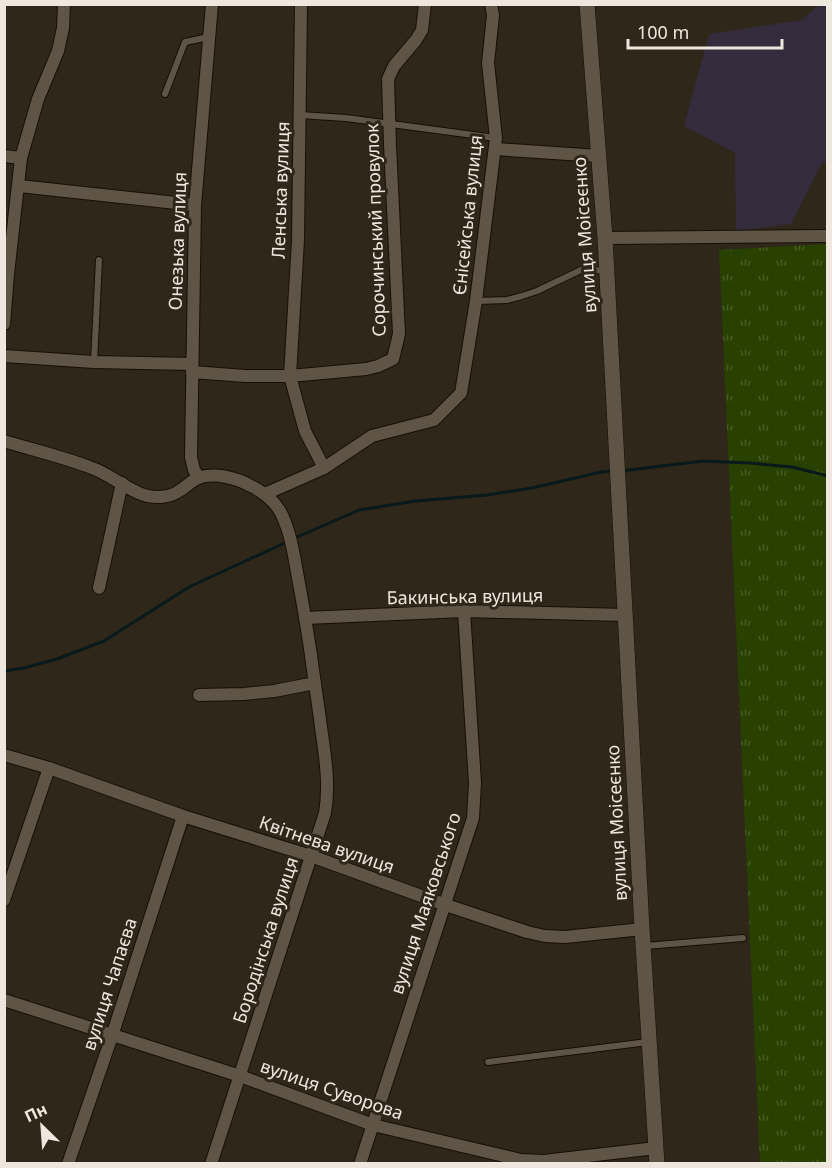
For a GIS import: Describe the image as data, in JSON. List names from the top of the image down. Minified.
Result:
{"streets":{"street":["Ленська вулиця","Єнісейська вулиця","Сорочинський провулок","вулиця Моісеєнко","Онезька вулиця","Бакинська вулиця","Квітнева вулиця","вулиця Маяковського","Бородінська вулиця","вулиця Чапаєва","вулиця Суворова"]},"crossings":[["Ленська вулиця","Єнісейська вулиця"],["Ленська вулиця","Сорочинський провулок"],["вулиця Моісеєнко","Бакинська вулиця"],["вулиця Моісеєнко","Квітнева вулиця"],["вулиця Моісеєнко","вулиця Суворова"],["Бакинська вулиця","вулиця Маяковського"],["Бакинська вулиця","Бородінська вулиця"],["Квітнева вулиця","вулиця Маяковського"],["Квітнева вулиця","Бородінська вулиця"],["Квітнева вулиця","вулиця Чапаєва"],["вулиця Маяковського","вулиця Суворова"],["Бородінська вулиця","вулиця Суворова"],["вулиця Чапаєва","вулиця Суворова"]],"scale_bar":"100 m","north":"top left"}
